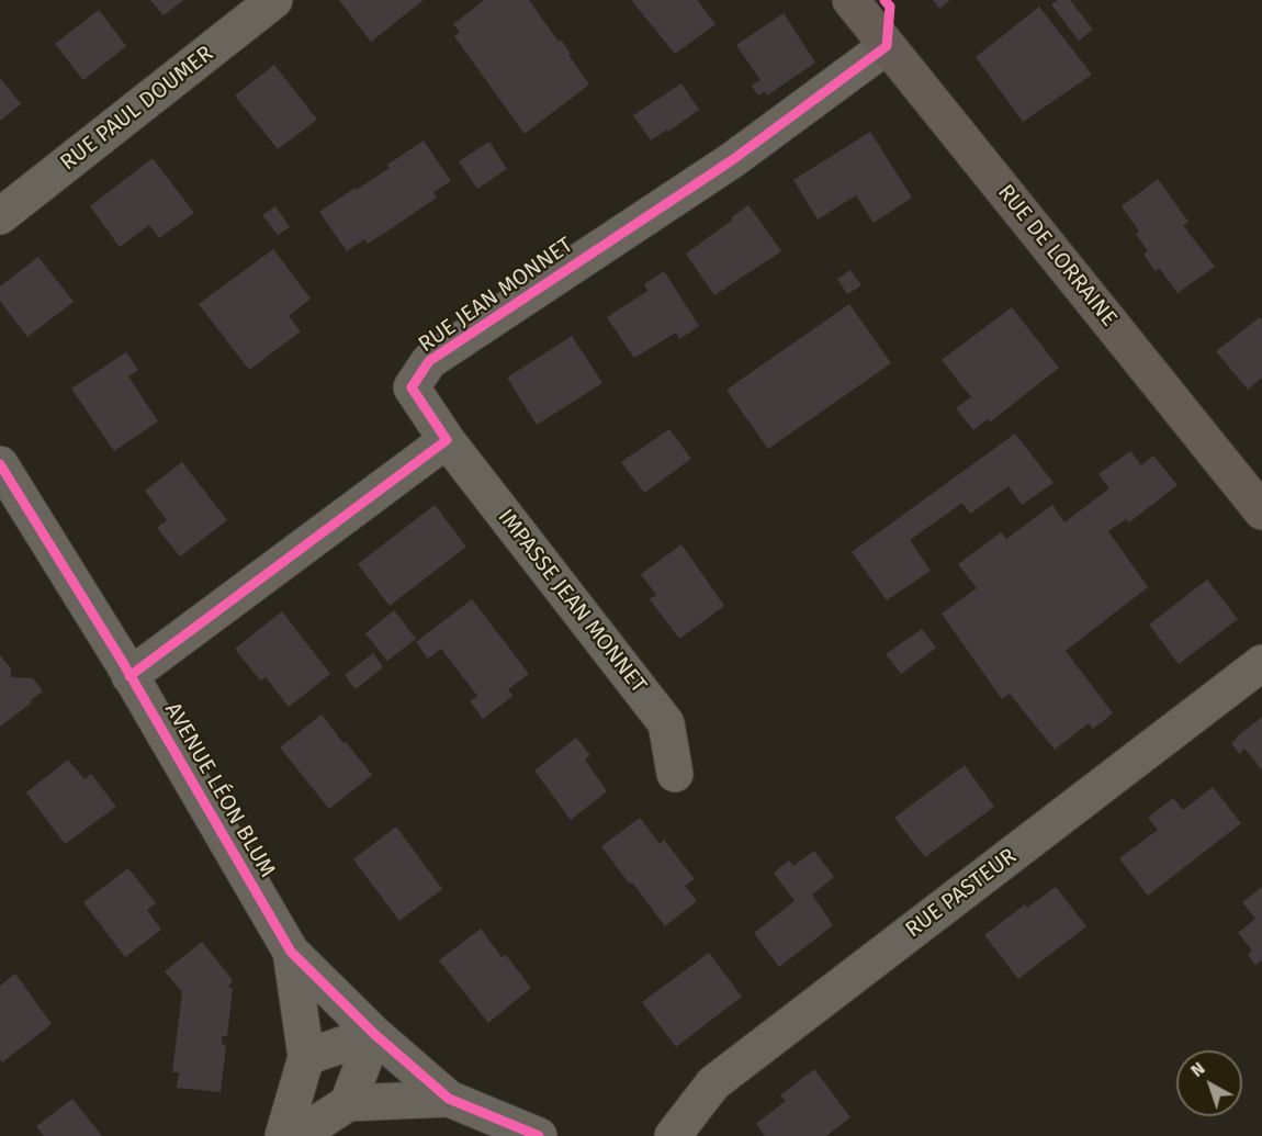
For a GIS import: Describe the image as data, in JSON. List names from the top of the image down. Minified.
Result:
{"streets":{"main road":["RUE DE LORRAINE"],"street":["RUE PAUL DOUMER","RUE JEAN MONNET","IMPASSE JEAN MONNET","AVENUE LÉON BLUM","RUE PASTEUR"]},"crossings":[["RUE DE LORRAINE","RUE JEAN MONNET"],["RUE JEAN MONNET","IMPASSE JEAN MONNET"]],"north":"top left"}
